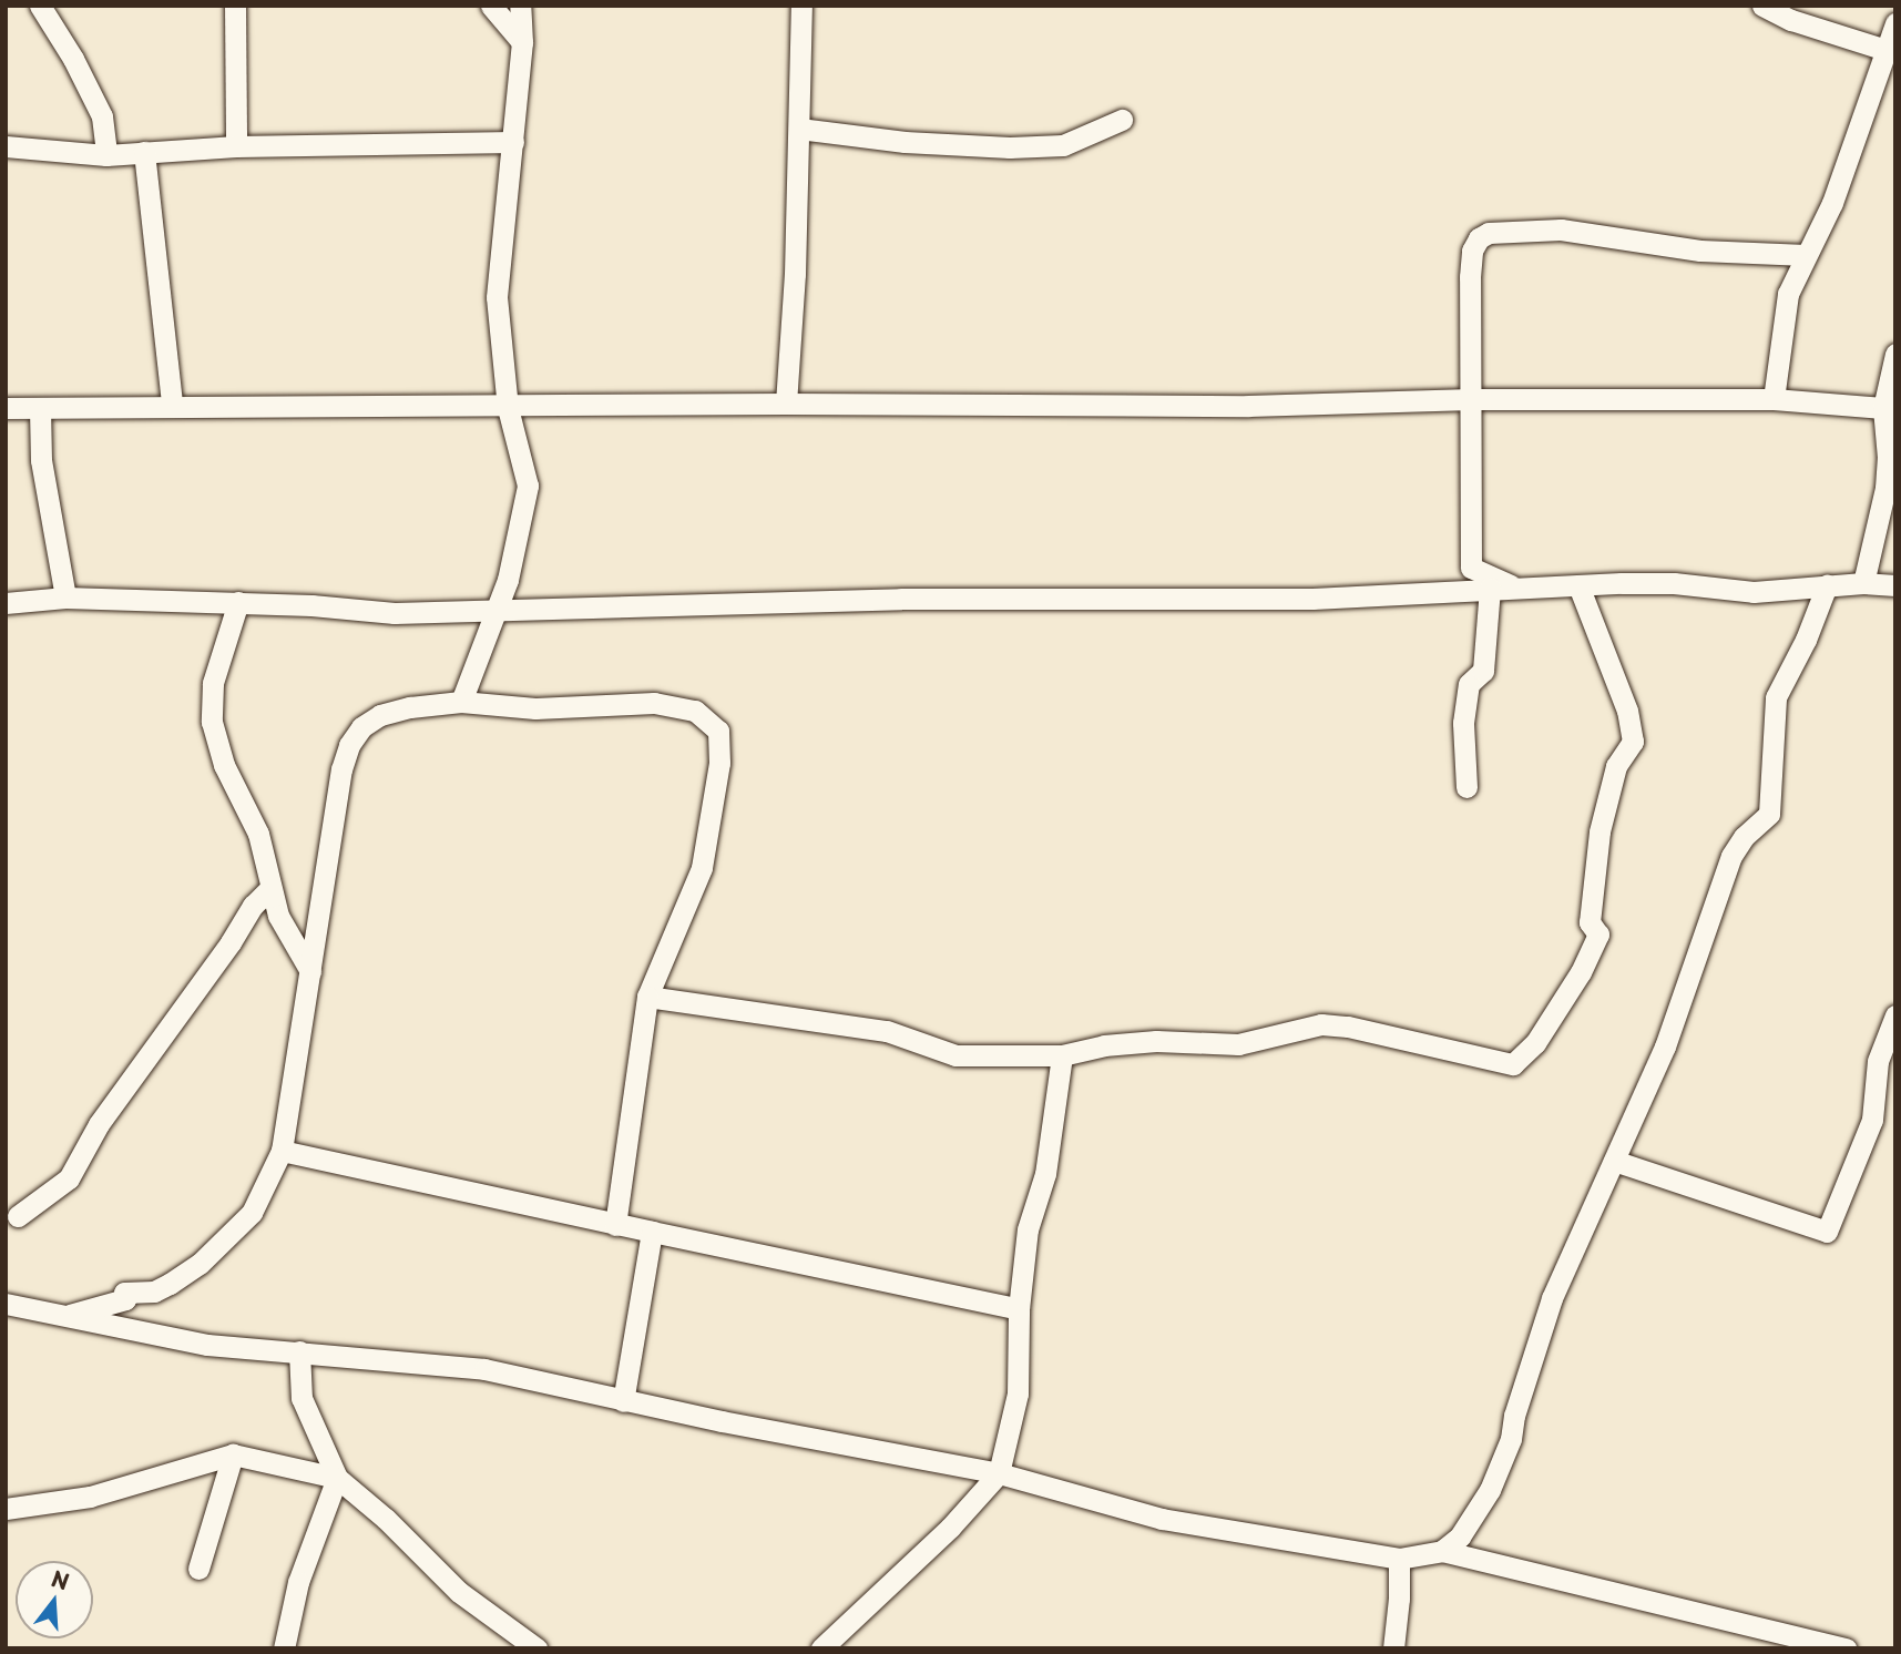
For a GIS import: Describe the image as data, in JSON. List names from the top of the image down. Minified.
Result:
{"north":"top"}
